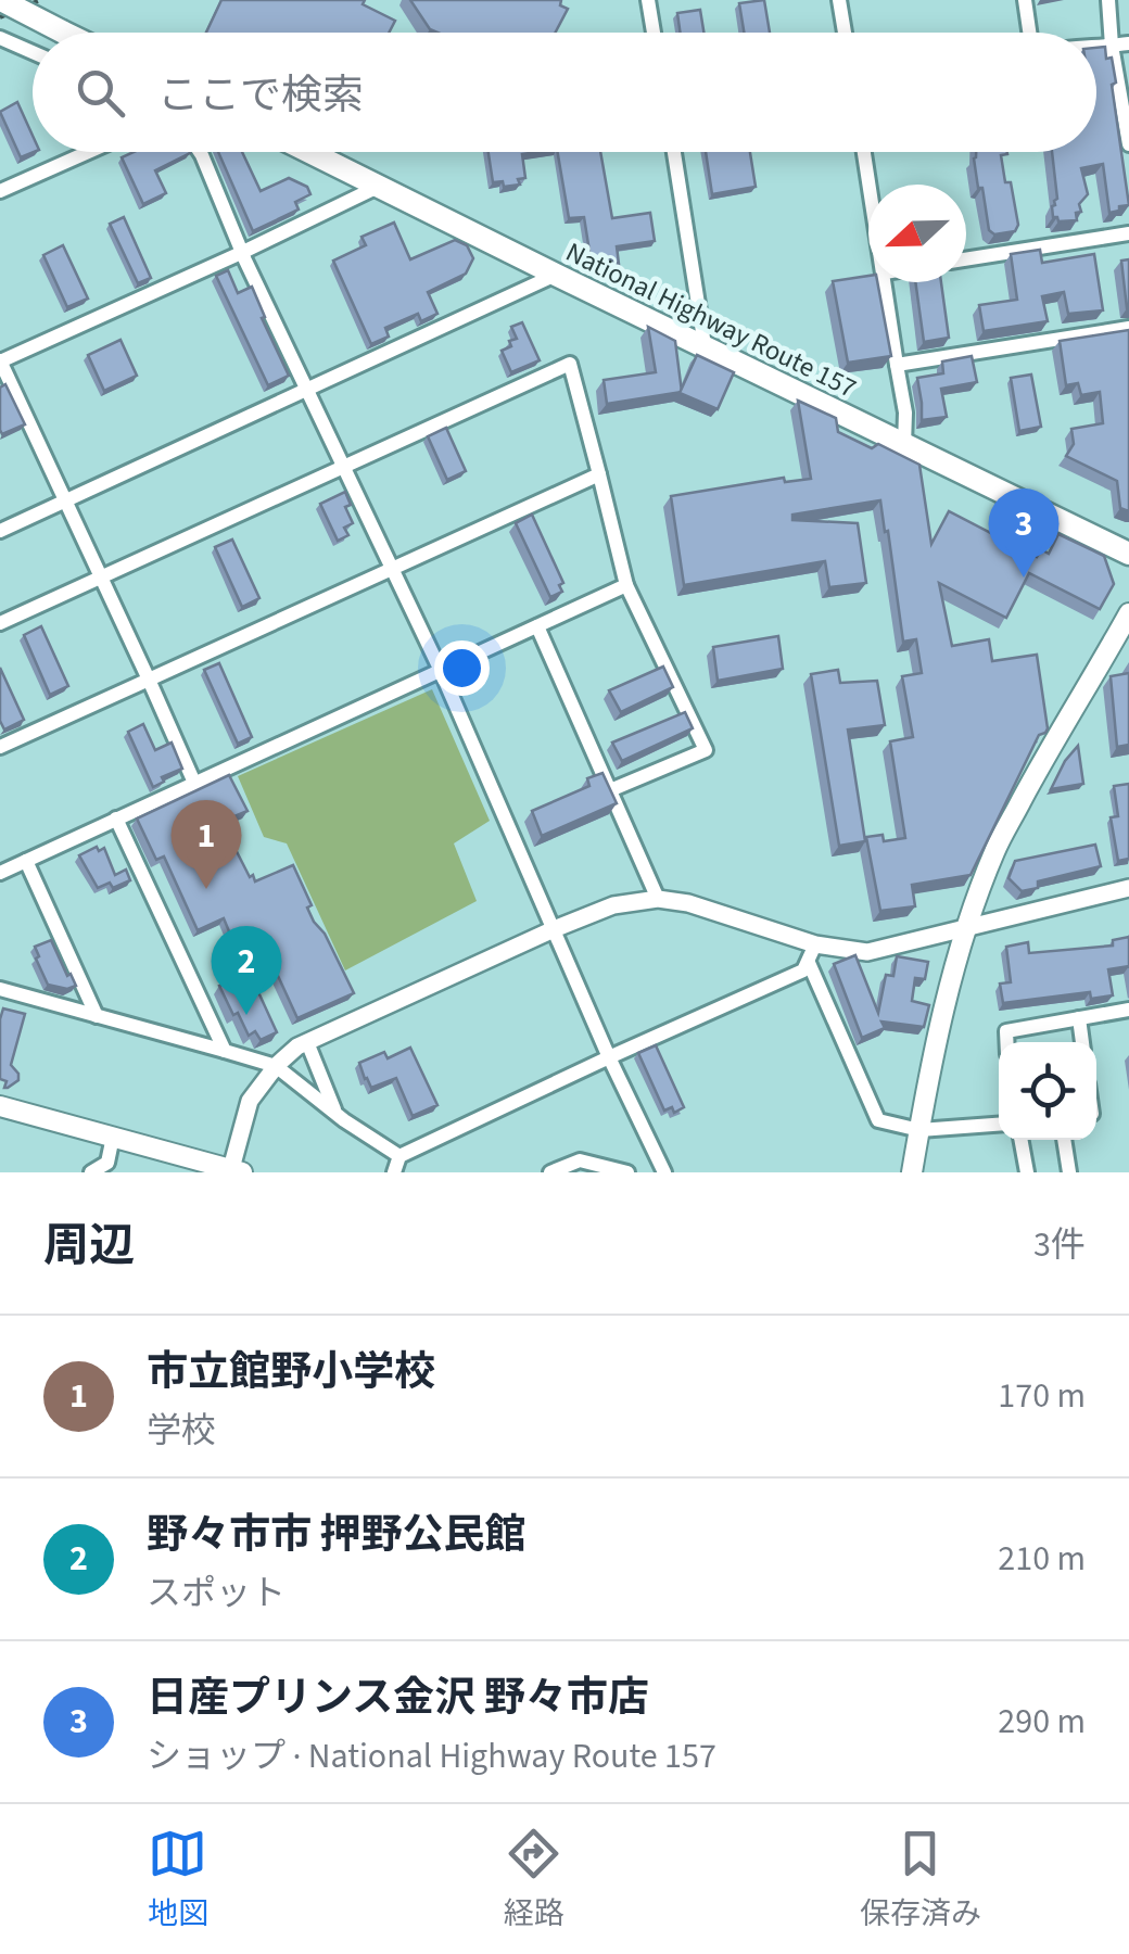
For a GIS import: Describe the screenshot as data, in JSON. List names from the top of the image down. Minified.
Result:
{"streets":{"highway":["National Highway Route 157"]},"north":"left","page":{"search":"ここで検索","pins":["3","1","2"],"heading":["周辺","3件"],"list":[{"mark":"1","name":"市立館野小学校","note":"学校","value":"170 m"},{"mark":"2","name":"野々市市 押野公民館","note":"スポット","value":"210 m"},{"mark":"3","name":"日産プリンス金沢 野々市店","note":"ショップ · National Highway Route 157","value":"290 m"}],"nav":["地図","経路","保存済み"]}}
